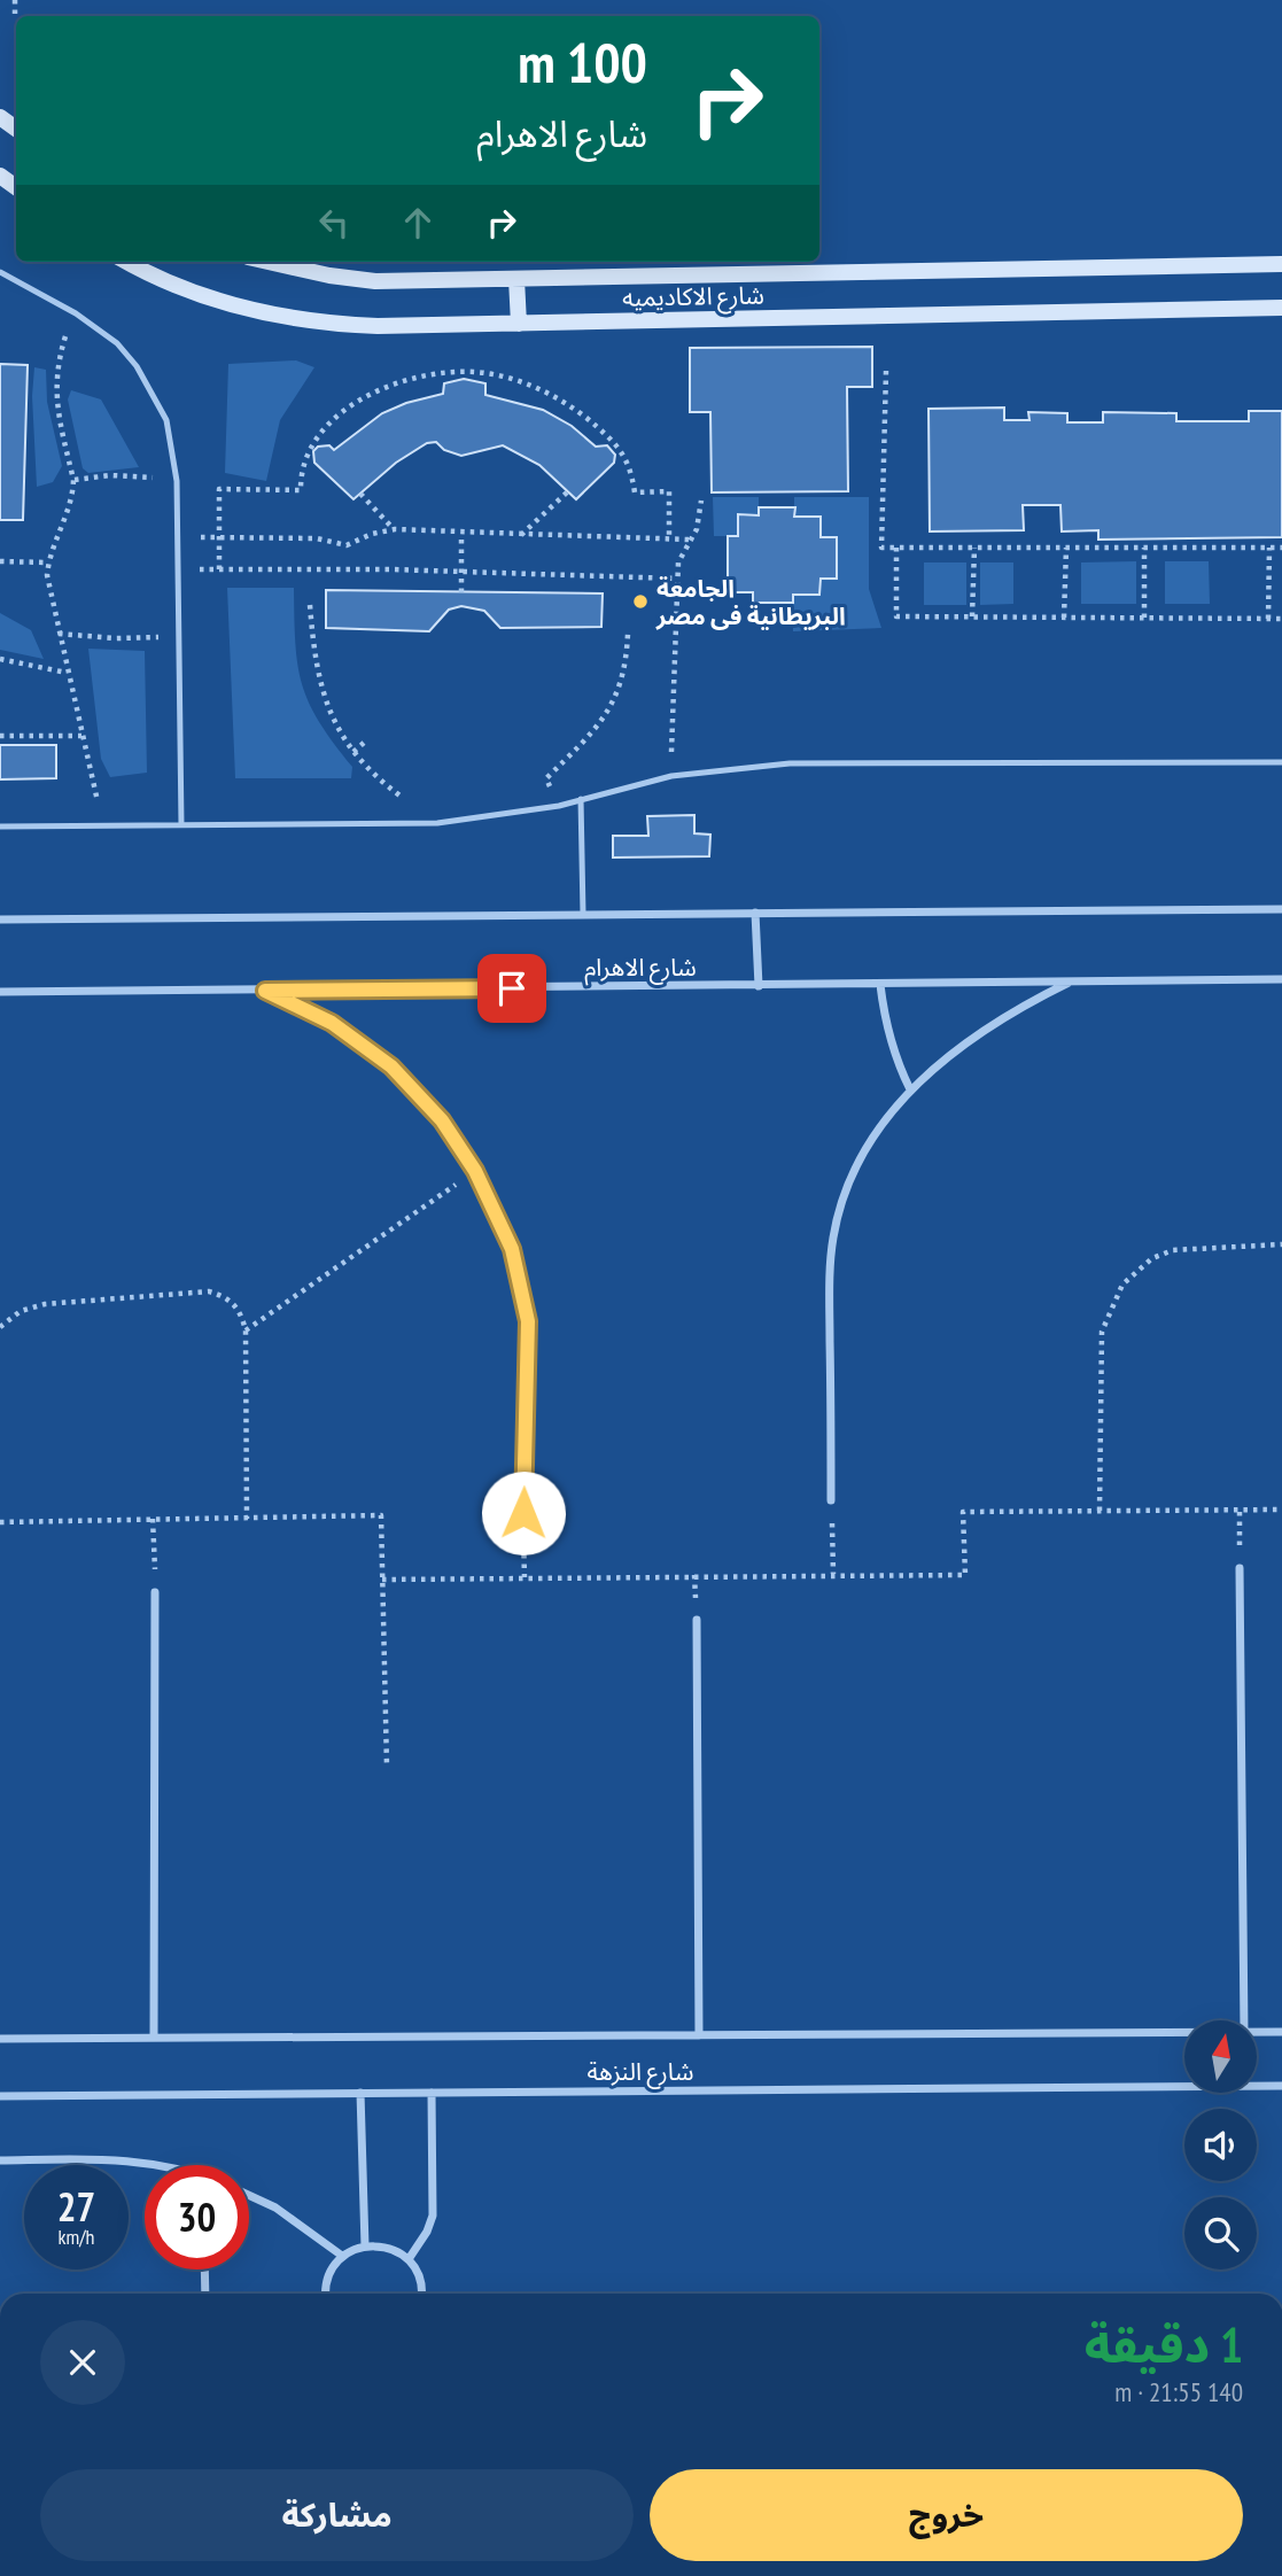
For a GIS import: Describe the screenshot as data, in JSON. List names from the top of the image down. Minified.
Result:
{"streets":{"street":["شارع الاكاديميه","شارع الاهرام","شارع النزهة"]},"places":["الجامعة البريطانية فى مصر"],"north":"top","page":{"turn":["100 m","شارع الاهرام"],"speed":"27 km/h","limit":"30","heading":["1 دقيقة","140 m · 21:55"],"buttons":["خروج","مشاركة"]}}
